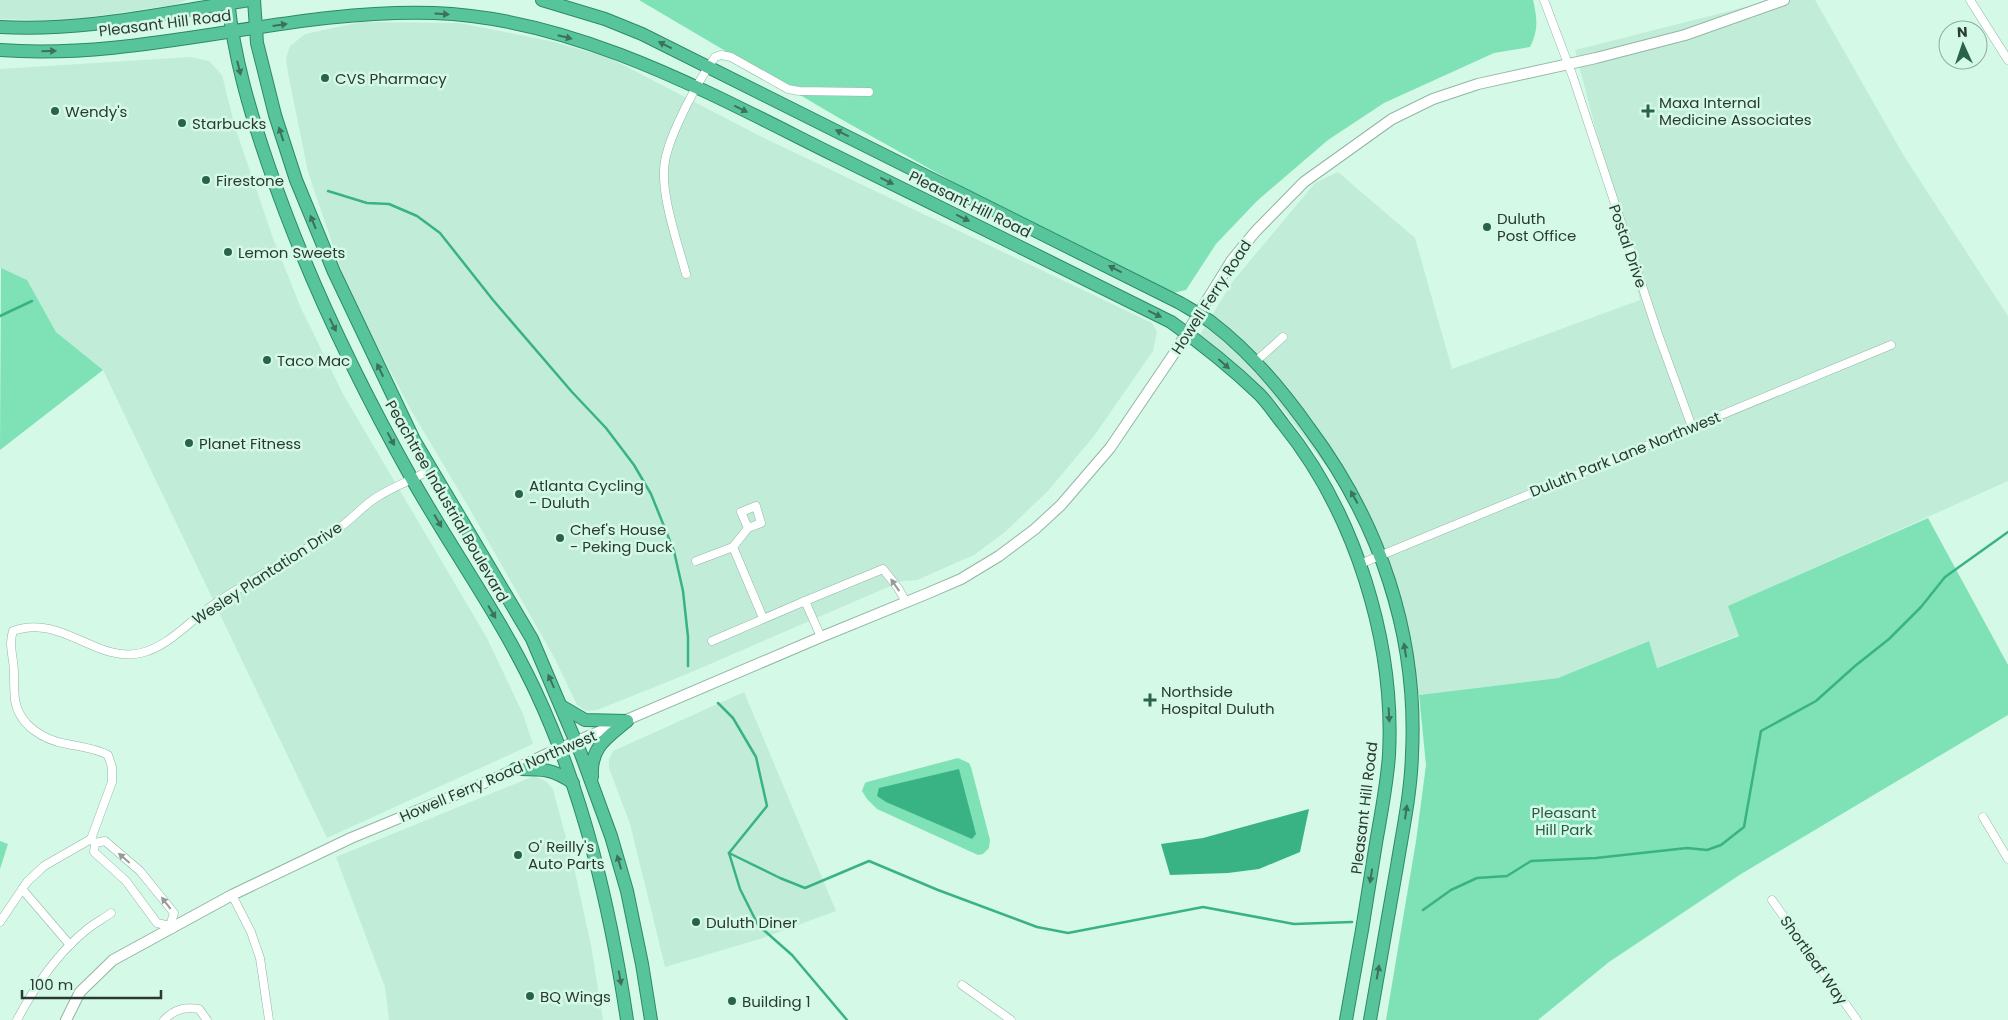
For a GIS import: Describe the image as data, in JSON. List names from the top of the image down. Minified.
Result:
{"streets":{"highway":["Pleasant Hill Road","Peachtree Industrial Boulevard"],"street":["Postal Drive","Howell Ferry Road","Duluth Park Lane Northwest","Wesley Plantation Drive","Howell Ferry Road Northwest","Shortleaf Way"]},"crossings":[["Pleasant Hill Road","Howell Ferry Road"],["Pleasant Hill Road","Duluth Park Lane Northwest"],["Pleasant Hill Road","Peachtree Industrial Boulevard"],["Postal Drive","Howell Ferry Road"],["Postal Drive","Duluth Park Lane Northwest"],["Howell Ferry Road","Howell Ferry Road Northwest"],["Peachtree Industrial Boulevard","Wesley Plantation Drive"],["Peachtree Industrial Boulevard","Howell Ferry Road Northwest"]],"parks":["Pleasant Hill Park"],"places":{"other":["CVS Pharmacy","Wendy's","Starbucks","Firestone","Duluth Post Office","Lemon Sweets","Taco Mac","Planet Fitness","Atlanta Cycling - Duluth","Chef's House - Peking Duck","O' Reilly's Auto Parts","Duluth Diner","BQ Wings","Building 1"],"health":["Maxa Internal Medicine Associates","Northside Hospital Duluth"]},"scale_bar":"100 m","north":"top"}
